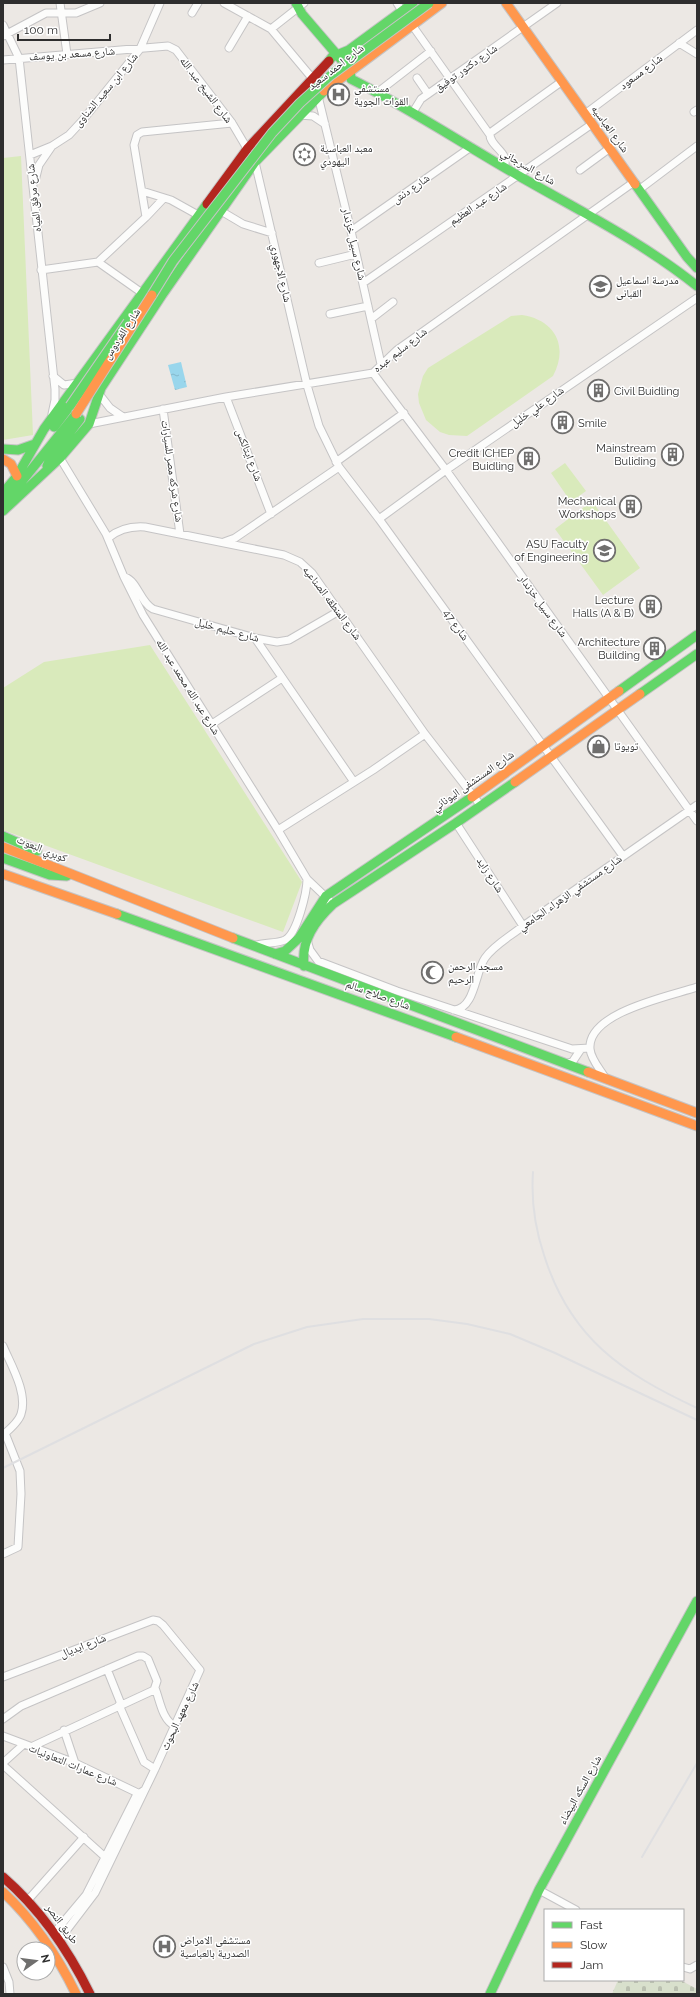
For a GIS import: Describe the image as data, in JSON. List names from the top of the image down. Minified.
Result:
{"streets":{"main road":["شارع احمد سعيد","شارع العباسيه","شارع السرجاني","شارع الفردوس","شارع المستشفى اليوناني","كوبري البعوث","شارع صلاح سالم","شارع السكه البيضاء","طريق النصر"],"street":["شارع مسعد بن يوسف","شارع دكتور توفيق","شارع مسعود","شارع ابن سعيد الشناوى","شارع الشيخ عبد الله","شارع دنش","شارع مرفق المياه","شارع عبد العظيم","شارع سبيل خزندار","شارع الاجهوري","شارع سليم عبده","شارع علي خليل","شارع ايتالكس","شارع شركه مصر للسيارات","شارع المنطقه الصناعيه","شارع 47","شارع حليم خليل","شارع عبد الله محمد عبد الله","شارع زايد","شارع مستشفي الزهراء الجامعي","شارع ايديال","شارع معهد البحوث","شارع عمارات التعاونيات"]},"crossings":[["شارع مسعد بن يوسف","شارع ابن سعيد الشناوى"],["شارع مسعد بن يوسف","شارع الشيخ عبد الله"],["شارع مسعد بن يوسف","شارع مرفق المياه"],["شارع احمد سعيد","شارع الشيخ عبد الله"],["شارع احمد سعيد","شارع السرجاني"],["شارع احمد سعيد","شارع سبيل خزندار"],["شارع احمد سعيد","شارع الاجهوري"],["شارع احمد سعيد","شارع الفردوس"],["شارع دكتور توفيق","شارع العباسيه"],["شارع دكتور توفيق","شارع السرجاني"],["شارع مسعود","شارع العباسيه"],["شارع ابن سعيد الشناوى","شارع الشيخ عبد الله"],["شارع ابن سعيد الشناوى","شارع مرفق المياه"],["شارع الشيخ عبد الله","شارع الاجهوري"],["شارع الشيخ عبد الله","شارع الفردوس"],["شارع العباسيه","شارع عبد العظيم"],["شارع العباسيه","شارع سليم عبده"],["شارع السرجاني","شارع دنش"],["شارع السرجاني","شارع عبد العظيم"],["شارع السرجاني","شارع سليم عبده"],["شارع دنش","شارع سبيل خزندار"],["شارع مرفق المياه","شارع الفردوس"],["شارع عبد العظيم","شارع سبيل خزندار"],["شارع سبيل خزندار","شارع سليم عبده"],["شارع سبيل خزندار","شارع علي خليل"],["شارع سبيل خزندار","شارع المستشفى اليوناني"],["شارع سبيل خزندار","شارع مستشفي الزهراء الجامعي"],["شارع الاجهوري","شارع الفردوس"],["شارع الاجهوري","شارع سليم عبده"],["شارع الاجهوري","شارع 47"],["شارع الفردوس","شارع سليم عبده"],["شارع الفردوس","شارع عبد الله محمد عبد الله"],["شارع سليم عبده","شارع ايتالكس"],["شارع سليم عبده","شارع شركه مصر للسيارات"],["شارع سليم عبده","شارع 47"],["شارع علي خليل","شارع 47"],["شارع شركه مصر للسيارات","شارع المنطقه الصناعيه"],["شارع المنطقه الصناعيه","شارع حليم خليل"],["شارع المنطقه الصناعيه","شارع عبد الله محمد عبد الله"],["شارع المنطقه الصناعيه","شارع المستشفى اليوناني"],["شارع 47","شارع المستشفى اليوناني"],["شارع 47","شارع مستشفي الزهراء الجامعي"],["شارع حليم خليل","شارع عبد الله محمد عبد الله"],["شارع عبد الله محمد عبد الله","شارع المستشفى اليوناني"],["شارع المستشفى اليوناني","شارع صلاح سالم"],["كوبري البعوث","شارع صلاح سالم"],["شارع زايد","شارع مستشفي الزهراء الجامعي"],["شارع ايديال","شارع معهد البحوث"],["شارع معهد البحوث","شارع عمارات التعاونيات"],["شارع معهد البحوث","طريق النصر"]],"places":{"hospital":["مستشفى القوات الجوية","مستشفى الامراض الصدرية بالعباسية"],"synagogue":["معبد العباسية اليهودي"],"school or university":["مدرسة اسماعيل القبانى","ASU Faculty of Engineering"],"building":["Civil Buidling","Smile","Mainstream Buliding","Credit ICHEP Buidling","Mechanical Workshops","Lecture Halls (A & B)","Architecture Building"],"shop":["تويوتا"],"mosque":["مسجد الرحمن الرحيم"]},"legend":["Fast","Slow","Jam"],"scale_bar":"100 m","north":"right"}
